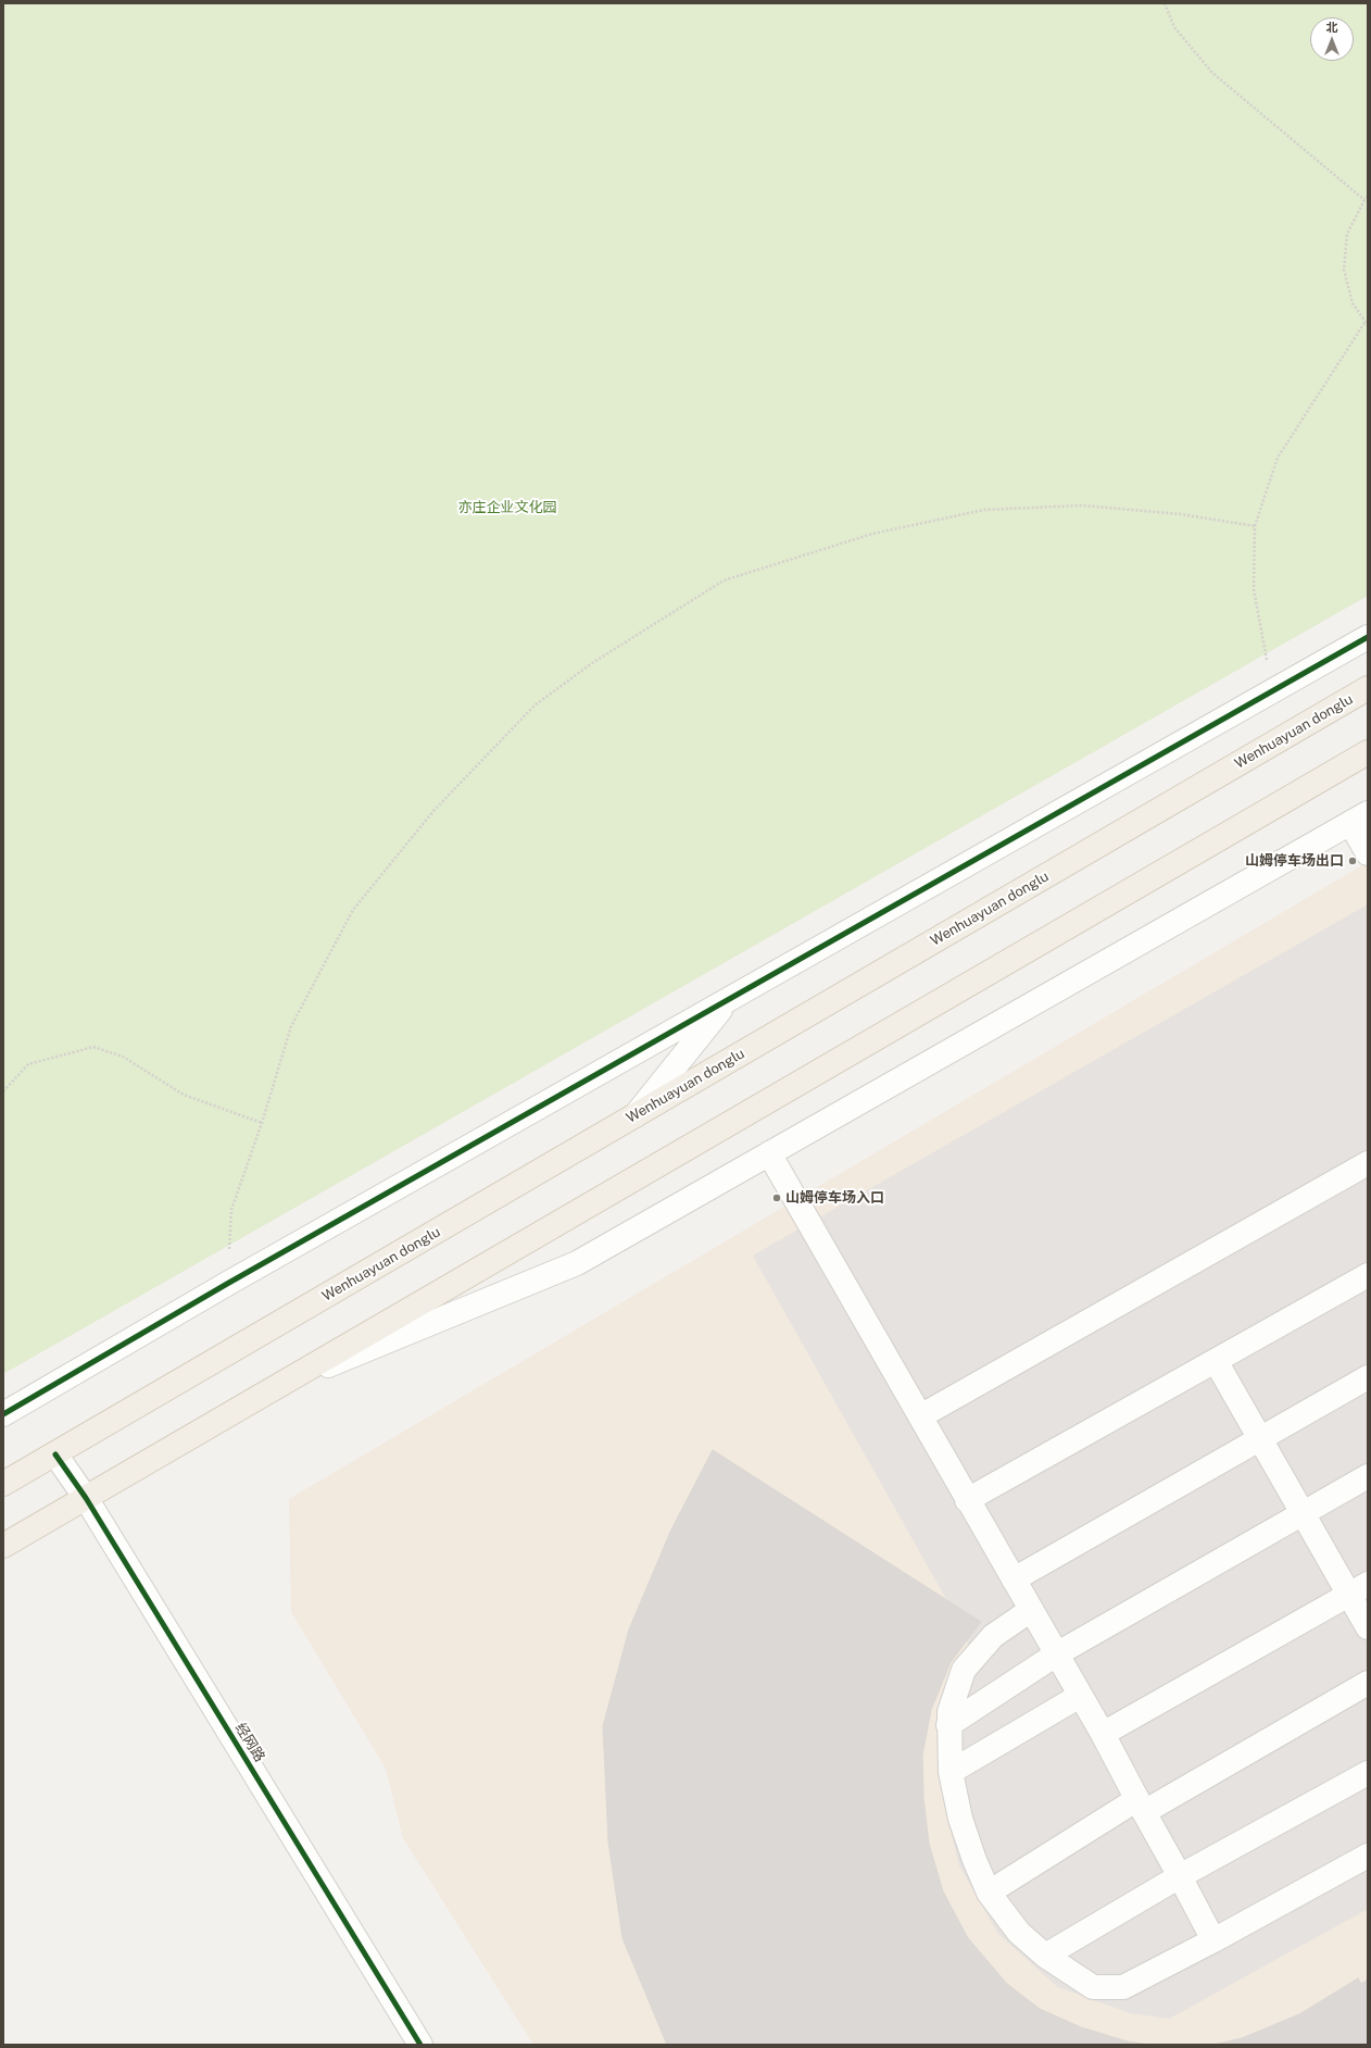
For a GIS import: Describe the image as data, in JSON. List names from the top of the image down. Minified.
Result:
{"streets":{"main road":["Wenhuayuan donglu"],"street":["经网路"]},"crossings":[["Wenhuayuan donglu","经网路"]],"parks":["亦庄企业文化园"],"places":["山姆停车场出口","山姆停车场入口"],"north":"top"}
